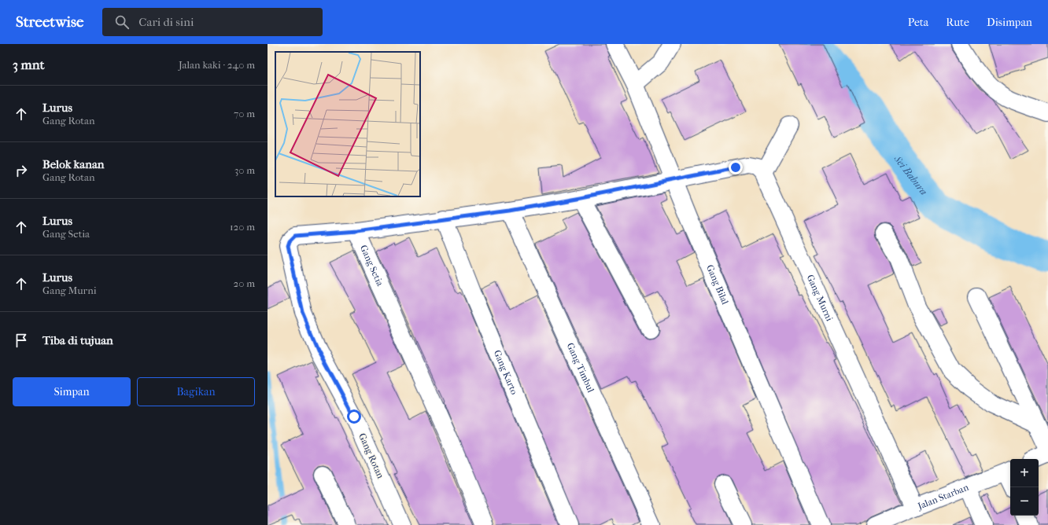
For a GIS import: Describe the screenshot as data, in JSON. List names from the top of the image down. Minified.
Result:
{"streets":{"street":["Gang Setia","Gang Bilal","Gang Murni","Gang Timbul","Gang Karto","Gang Rotan","Jalan Starban"]},"crossings":[["Gang Setia","Gang Bilal"],["Gang Setia","Gang Timbul"],["Gang Setia","Gang Karto"],["Gang Setia","Gang Rotan"],["Gang Murni","Jalan Starban"]],"water":["Sei Babura"],"page":{"header":"Streetwise","search":"Cari di sini","nav":["Peta","Rute","Disimpan"],"heading":["3 mnt","Jalan kaki · 240 m"],"list":[["Lurus","Gang Rotan","70 m"],["Belok kanan","Gang Rotan","30 m"],["Lurus","Gang Setia","120 m"],["Lurus","Gang Murni","20 m"],"Tiba di tujuan"],"buttons":["Simpan","Bagikan"],"map_buttons":["+","−"]}}
